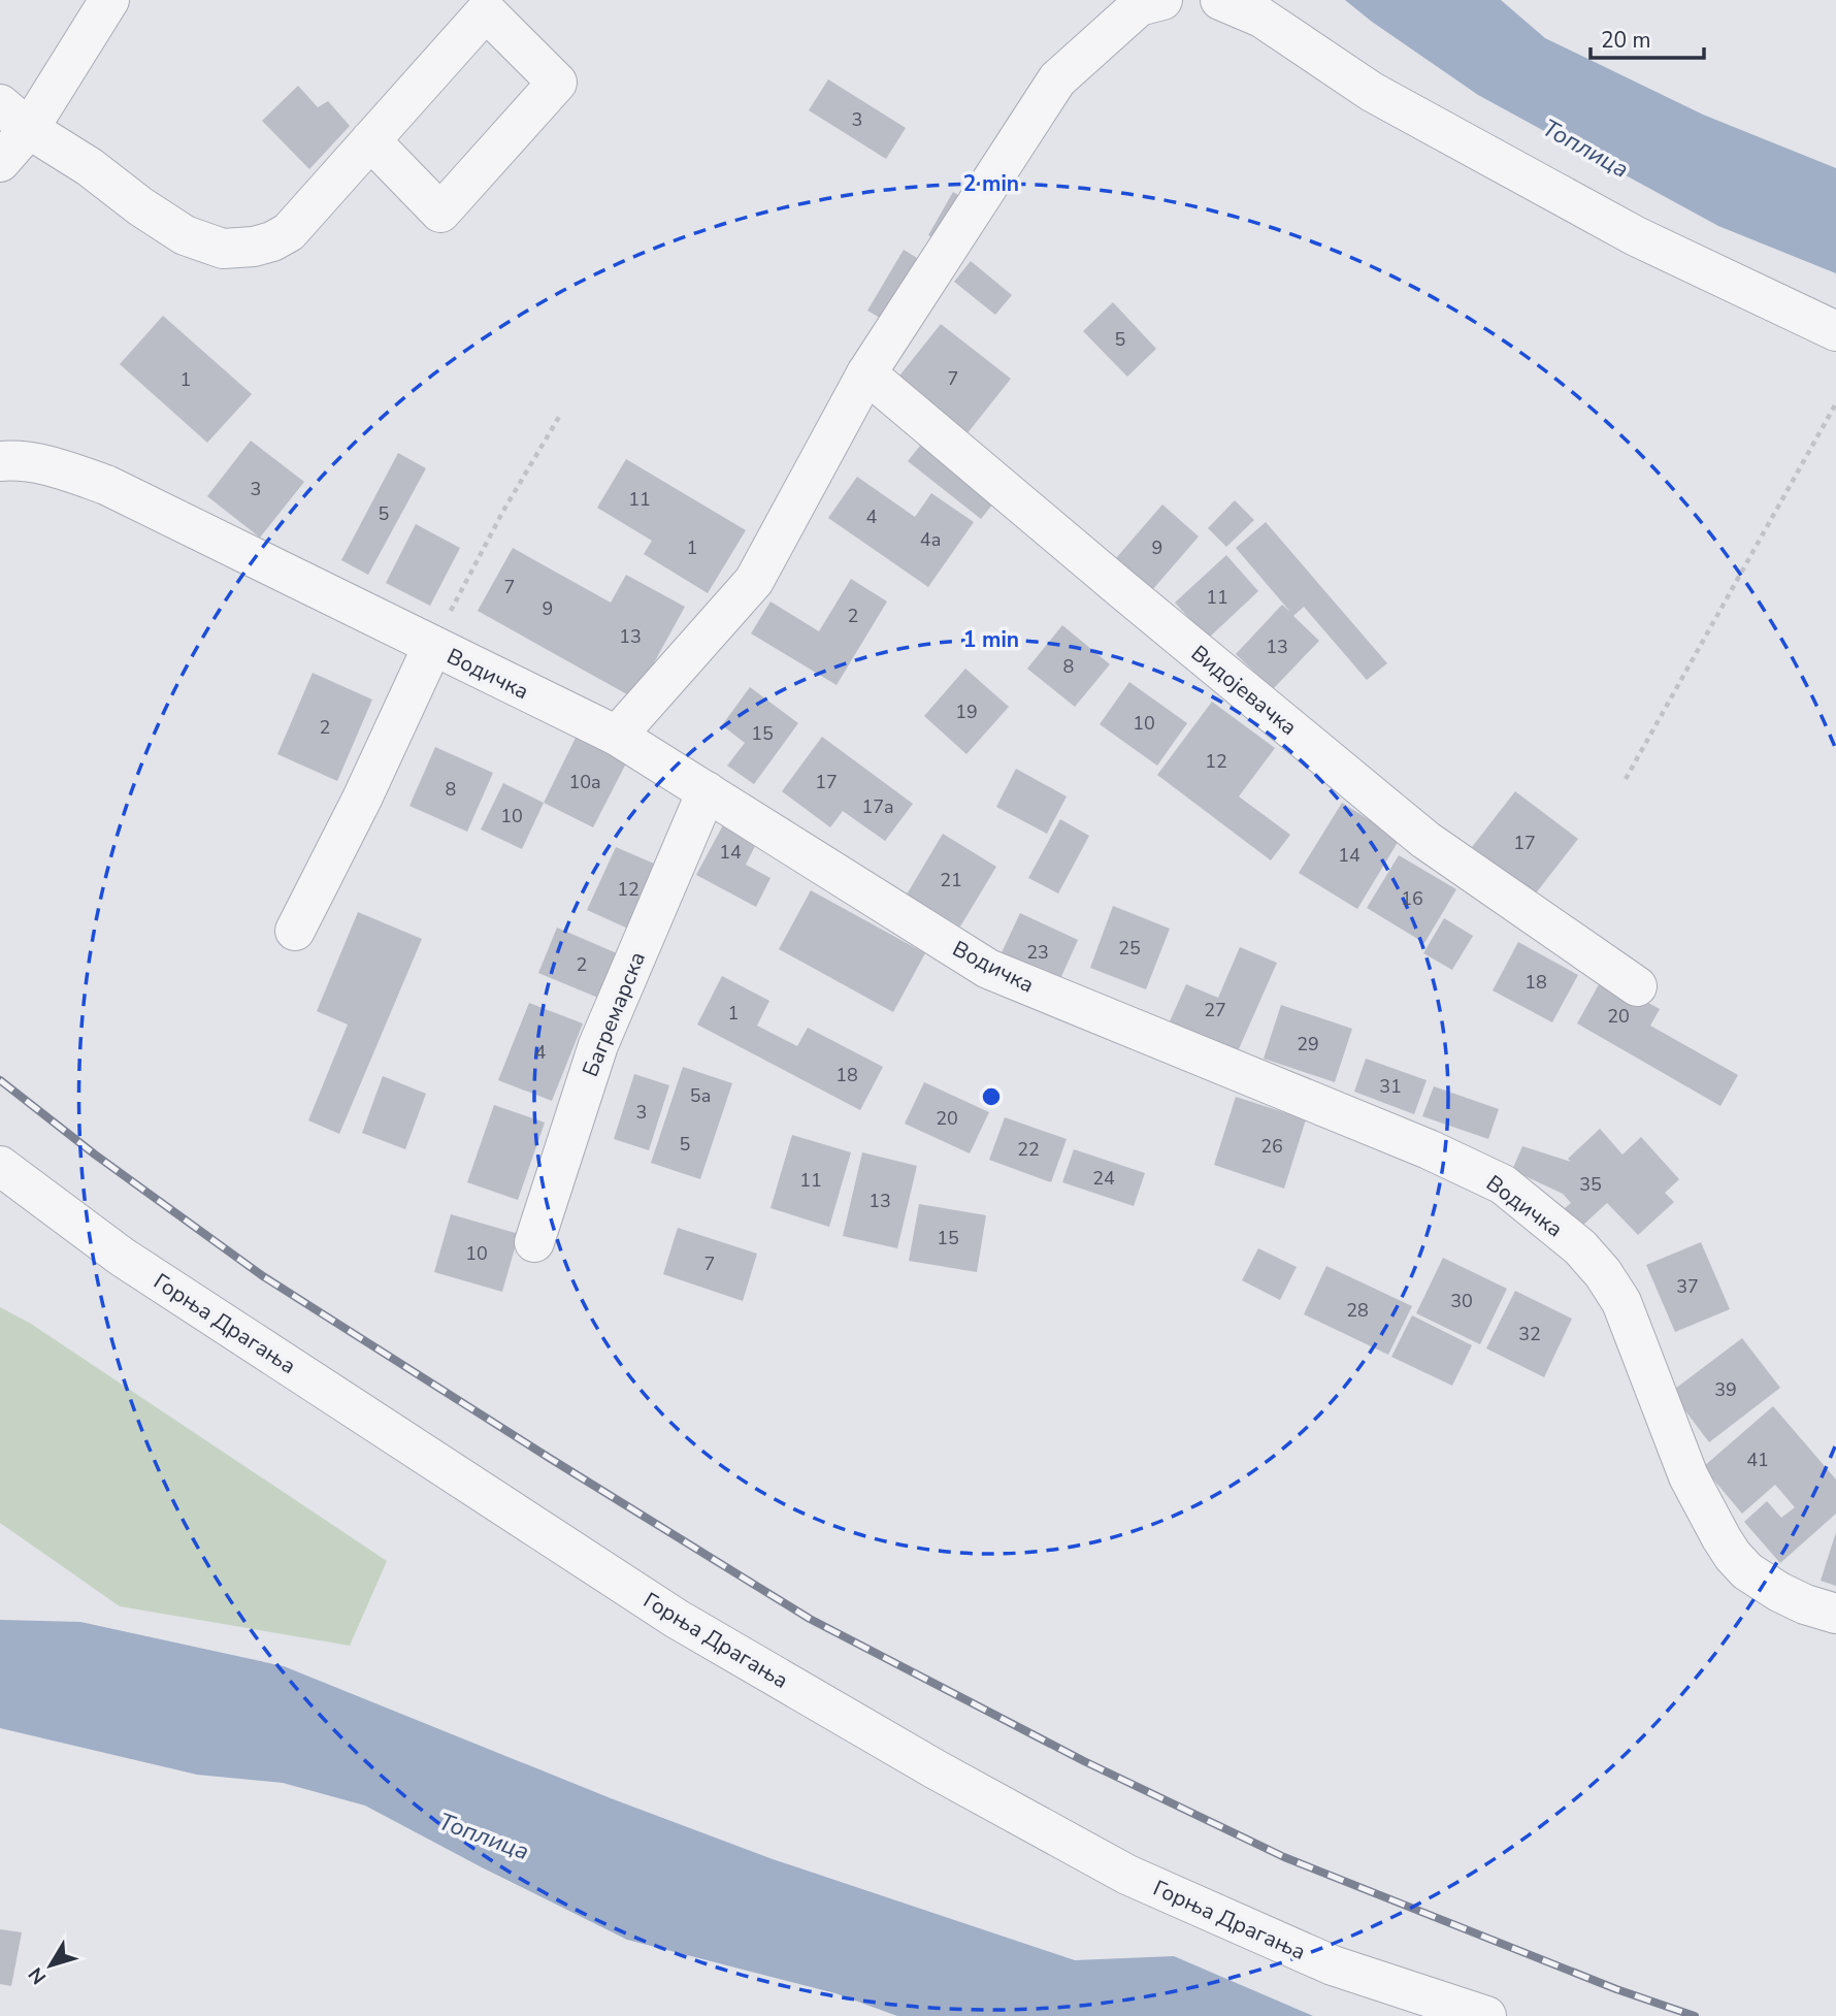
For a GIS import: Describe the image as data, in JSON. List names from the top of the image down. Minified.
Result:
{"streets":{"street":["Водичка","Видојевачка","Багремарска","Горња Драгања"]},"crossings":[["Водичка","Багремарска"]],"water":["Топлица"],"house_numbers":["3","5","7","1","3","11","5","4","4a","1","9","7","11","9","2","13","13","8","19","10","2","15","12","10a","17","8","17a","10","17","14","14","21","12","16","25","23","2","18","27","1","20","29","4","18","31","5a","3","20","5","26","22","24","11","35","13","15","10","7","37","30","28","32","39","41"],"scale_bar":"20 m","north":"bottom left","rings":["2 min","1 min"]}
